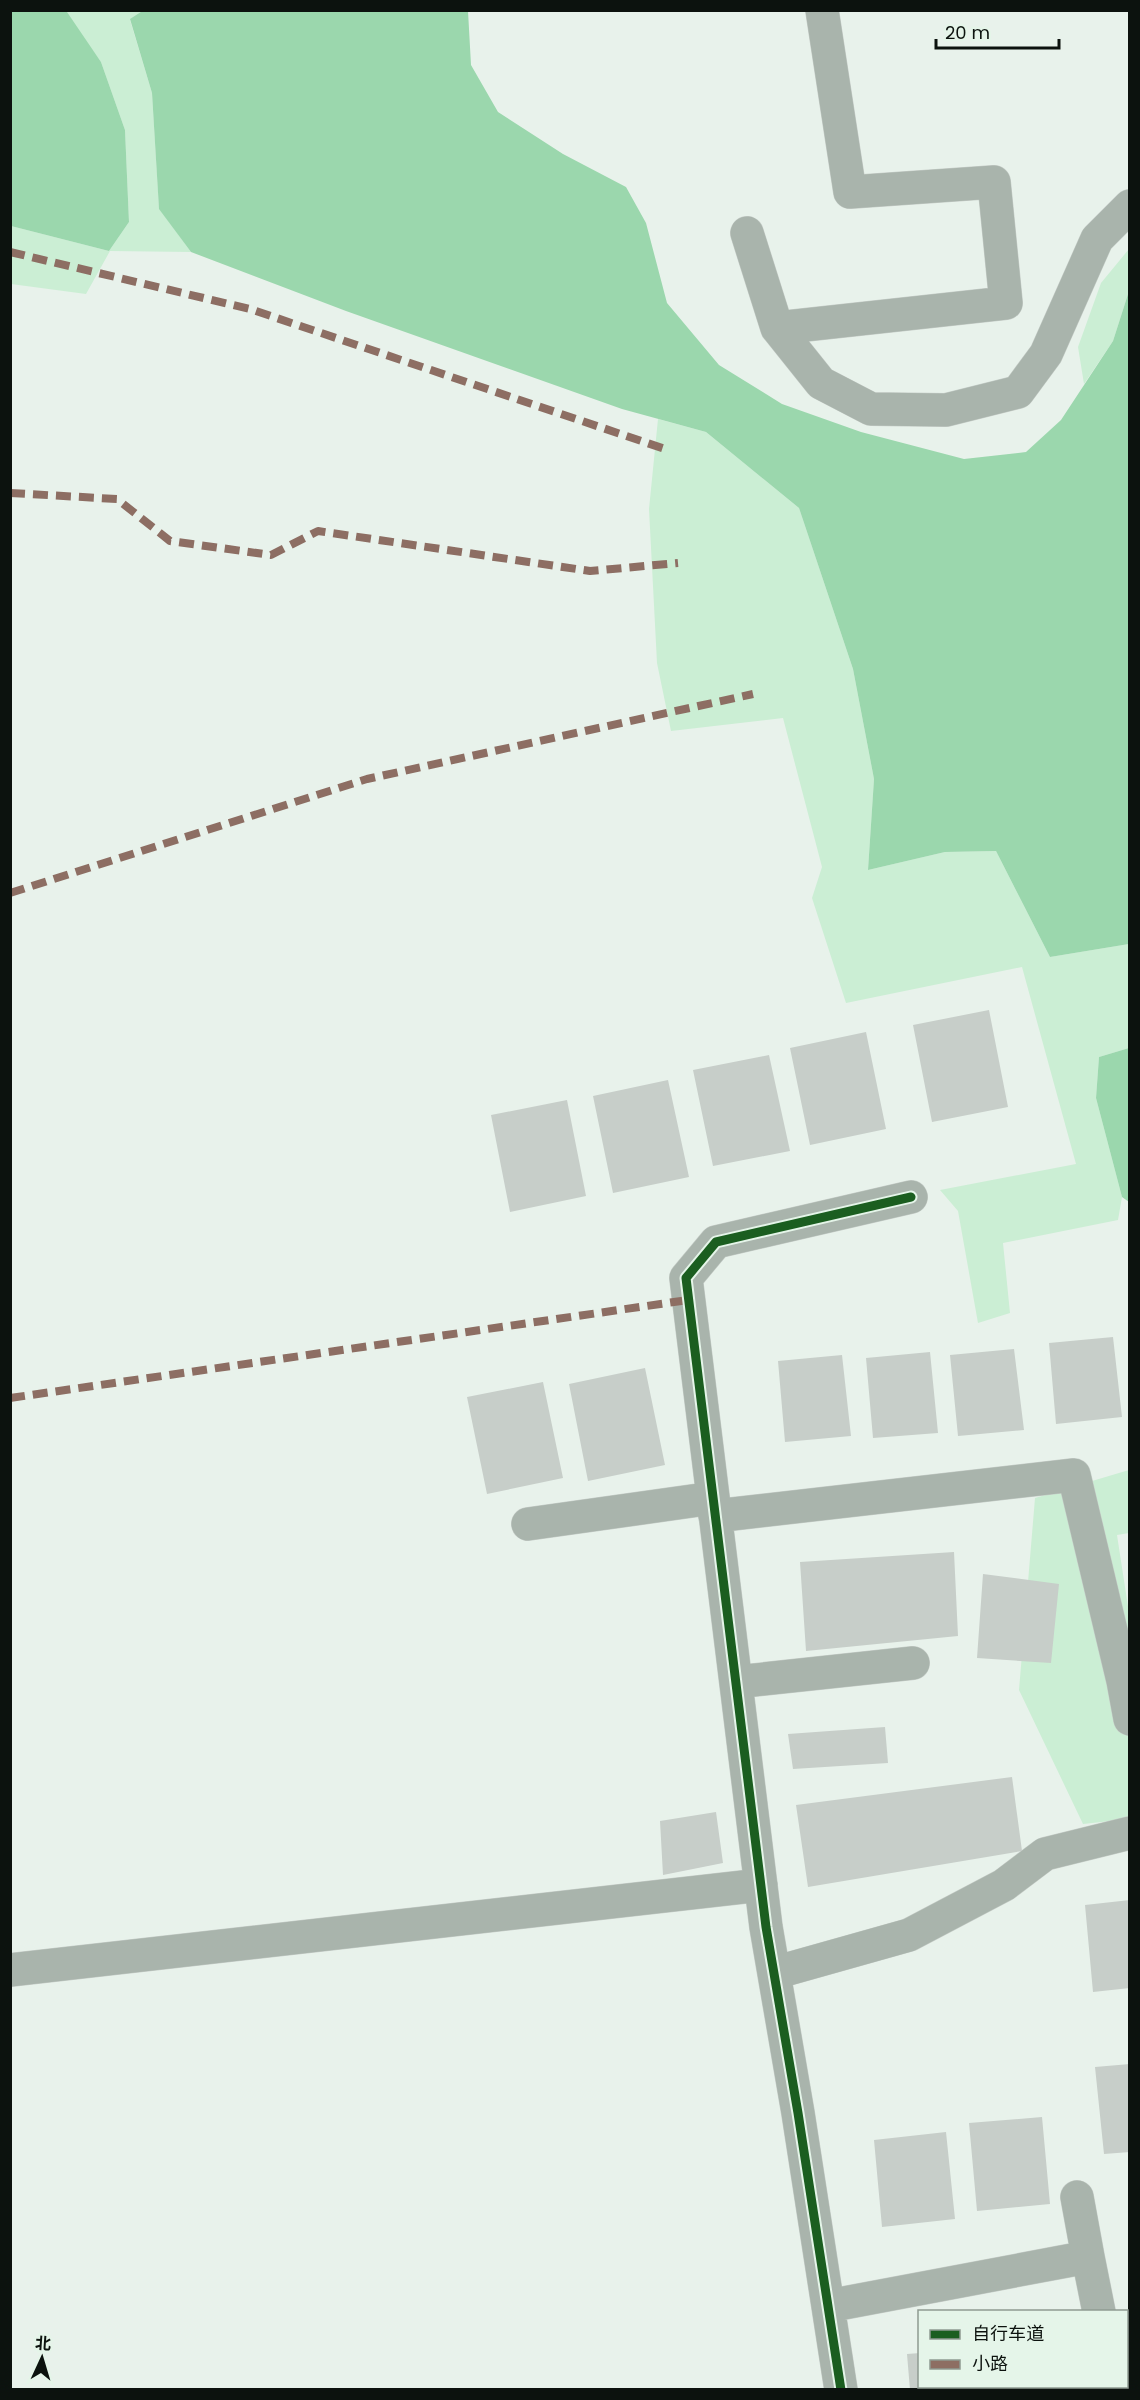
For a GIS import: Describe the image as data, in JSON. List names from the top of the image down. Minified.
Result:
{"legend":["自行车道","小路"],"scale_bar":"20 m","north":"top"}
